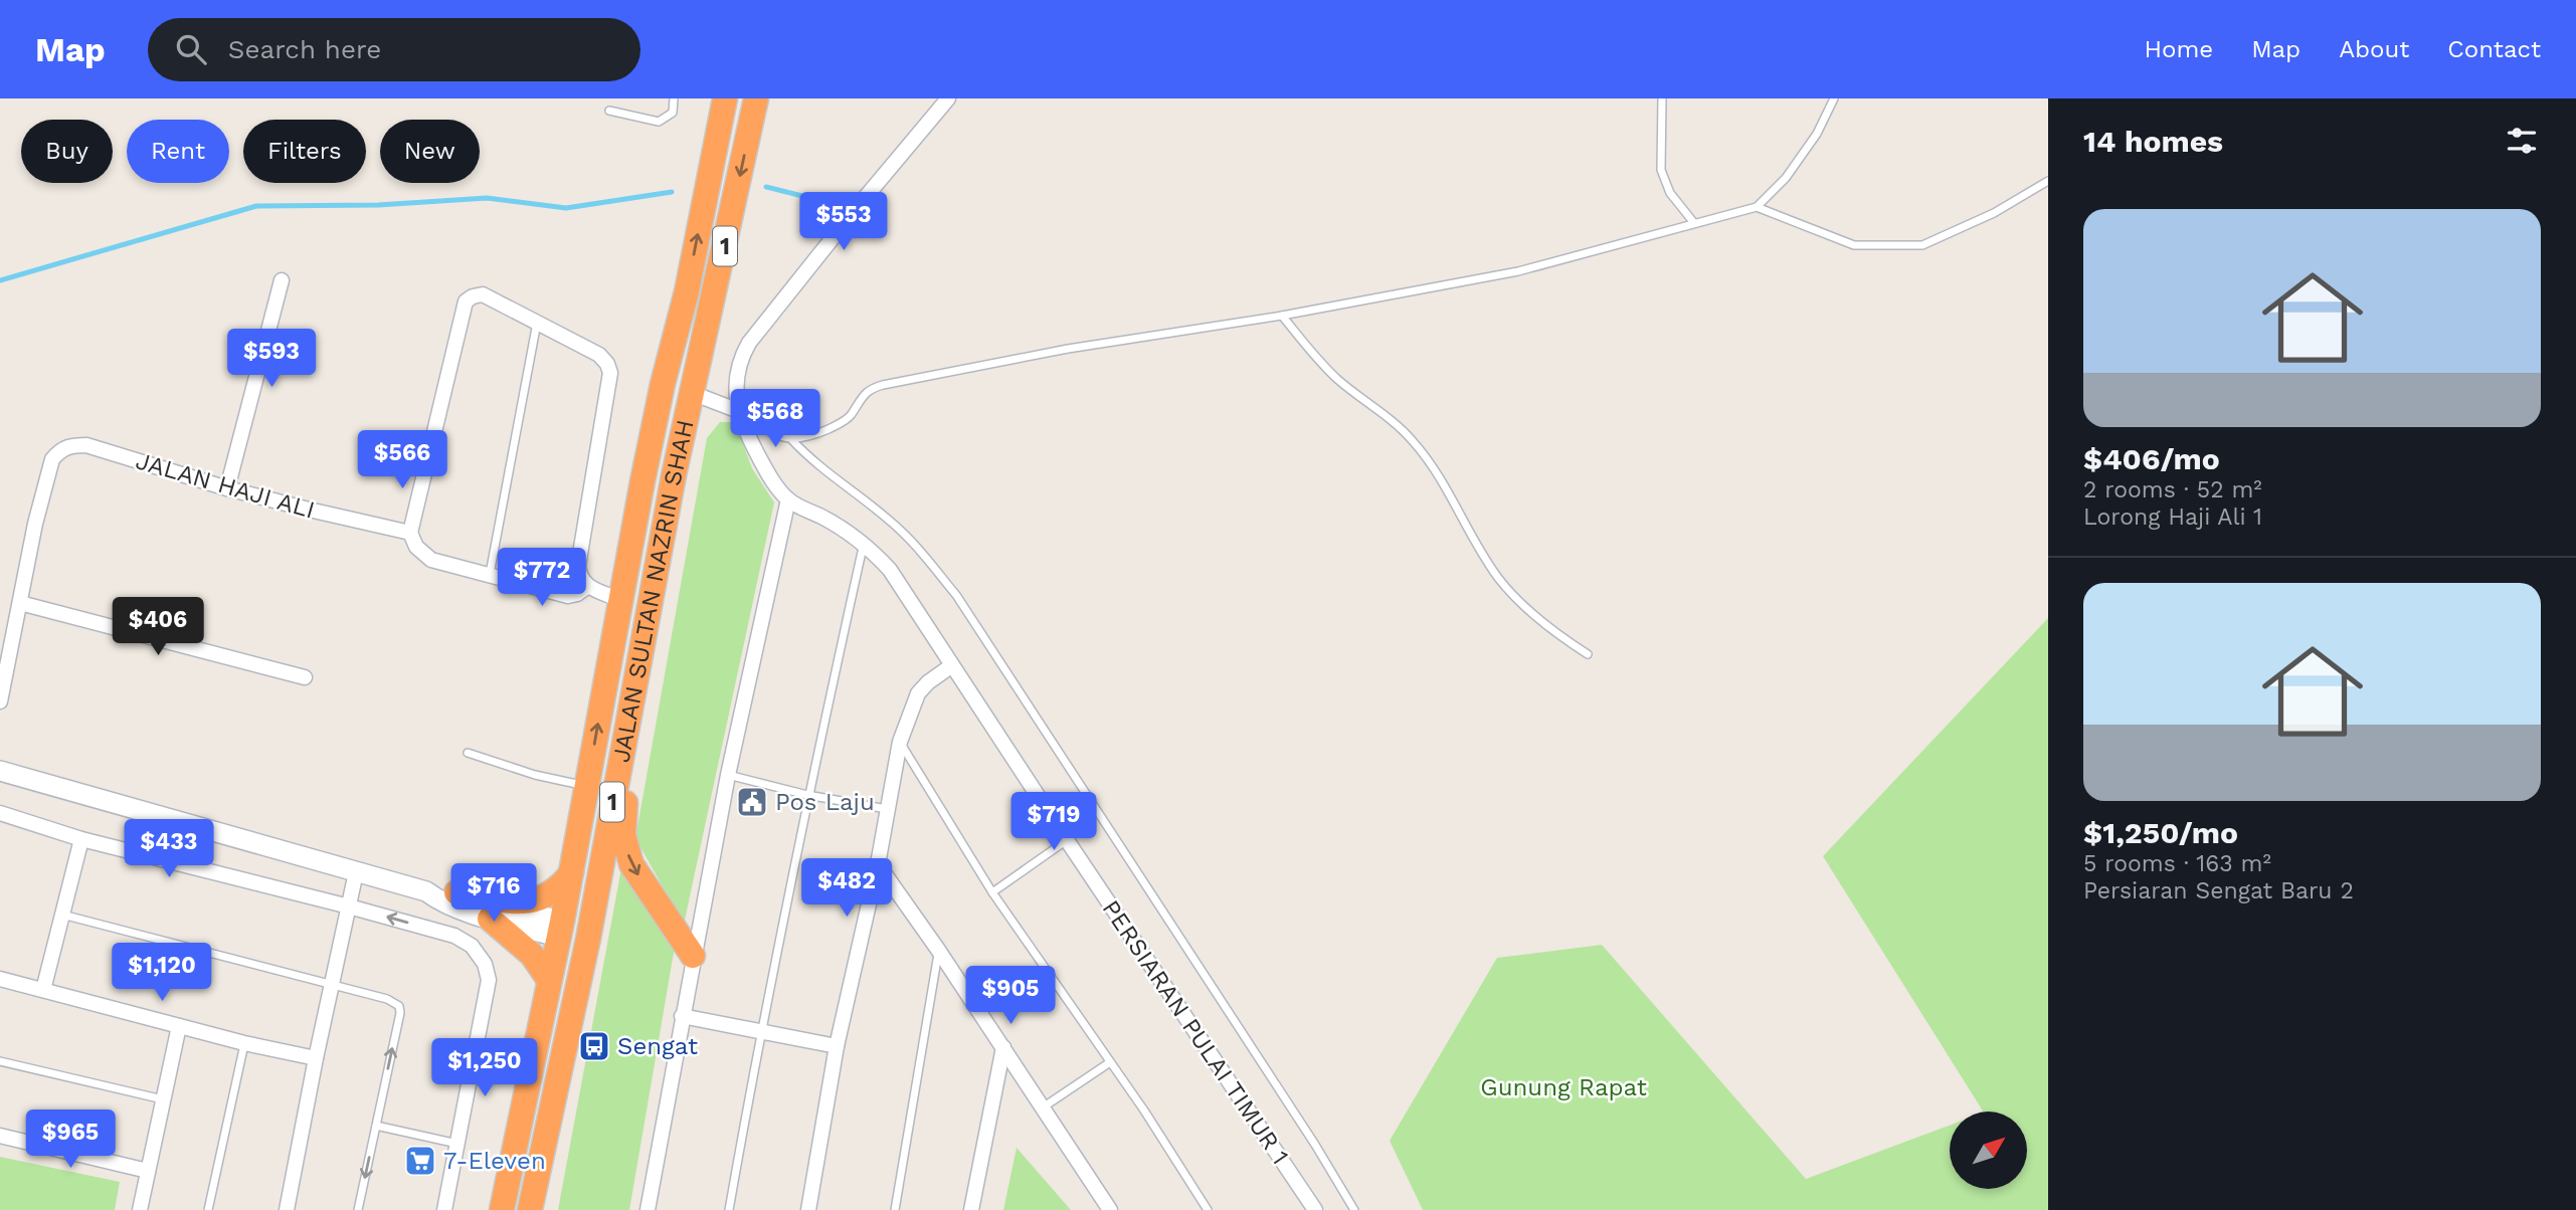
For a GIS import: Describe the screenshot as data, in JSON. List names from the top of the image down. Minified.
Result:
{"streets":{"highway":["1","JALAN SULTAN NAZRIN SHAH"],"street":["JALAN HAJI ALI","PERSIARAN PULAI TIMUR 1"]},"parks":["Gunung Rapat"],"places":{"public building":["Pos Laju"],"bus stop":["Sengat"],"supermarket":["7-Eleven"]},"north":"top right","page":{"header":"Map","search":"Search here","nav":["Home","Map","About","Contact"],"heading":"14 homes","chip":["Buy","Rent","Filters","New"],"list":[{"name":"$406/mo","note":"2 rooms · 52 m² · Lorong Haji Ali 1"},{"name":"$1,250/mo","note":"5 rooms · 163 m² · Persiaran Sengat Baru 2"}],"price":["$553","$593","$568","$566","$772","$406","$719","$433","$482","$716","$1,120","$905","$1,250","$965"]}}
